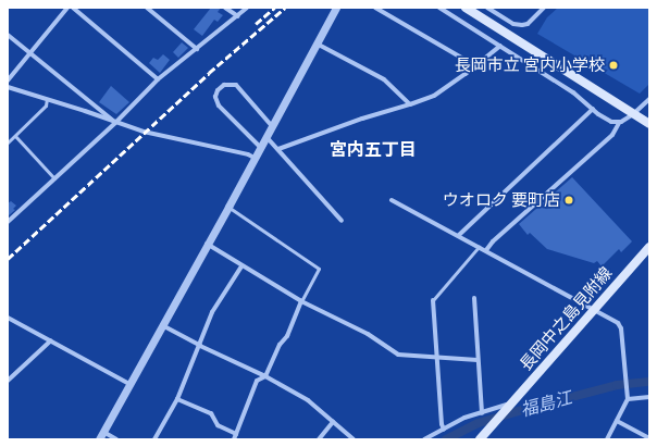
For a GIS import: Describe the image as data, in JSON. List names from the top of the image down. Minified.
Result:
{"streets":{"main road":["長岡中之島見附線"]},"districts":["宮内五丁目"],"water":["福島江"],"places":["長岡市立 宮内小学校","ウオロク 要町店"]}
